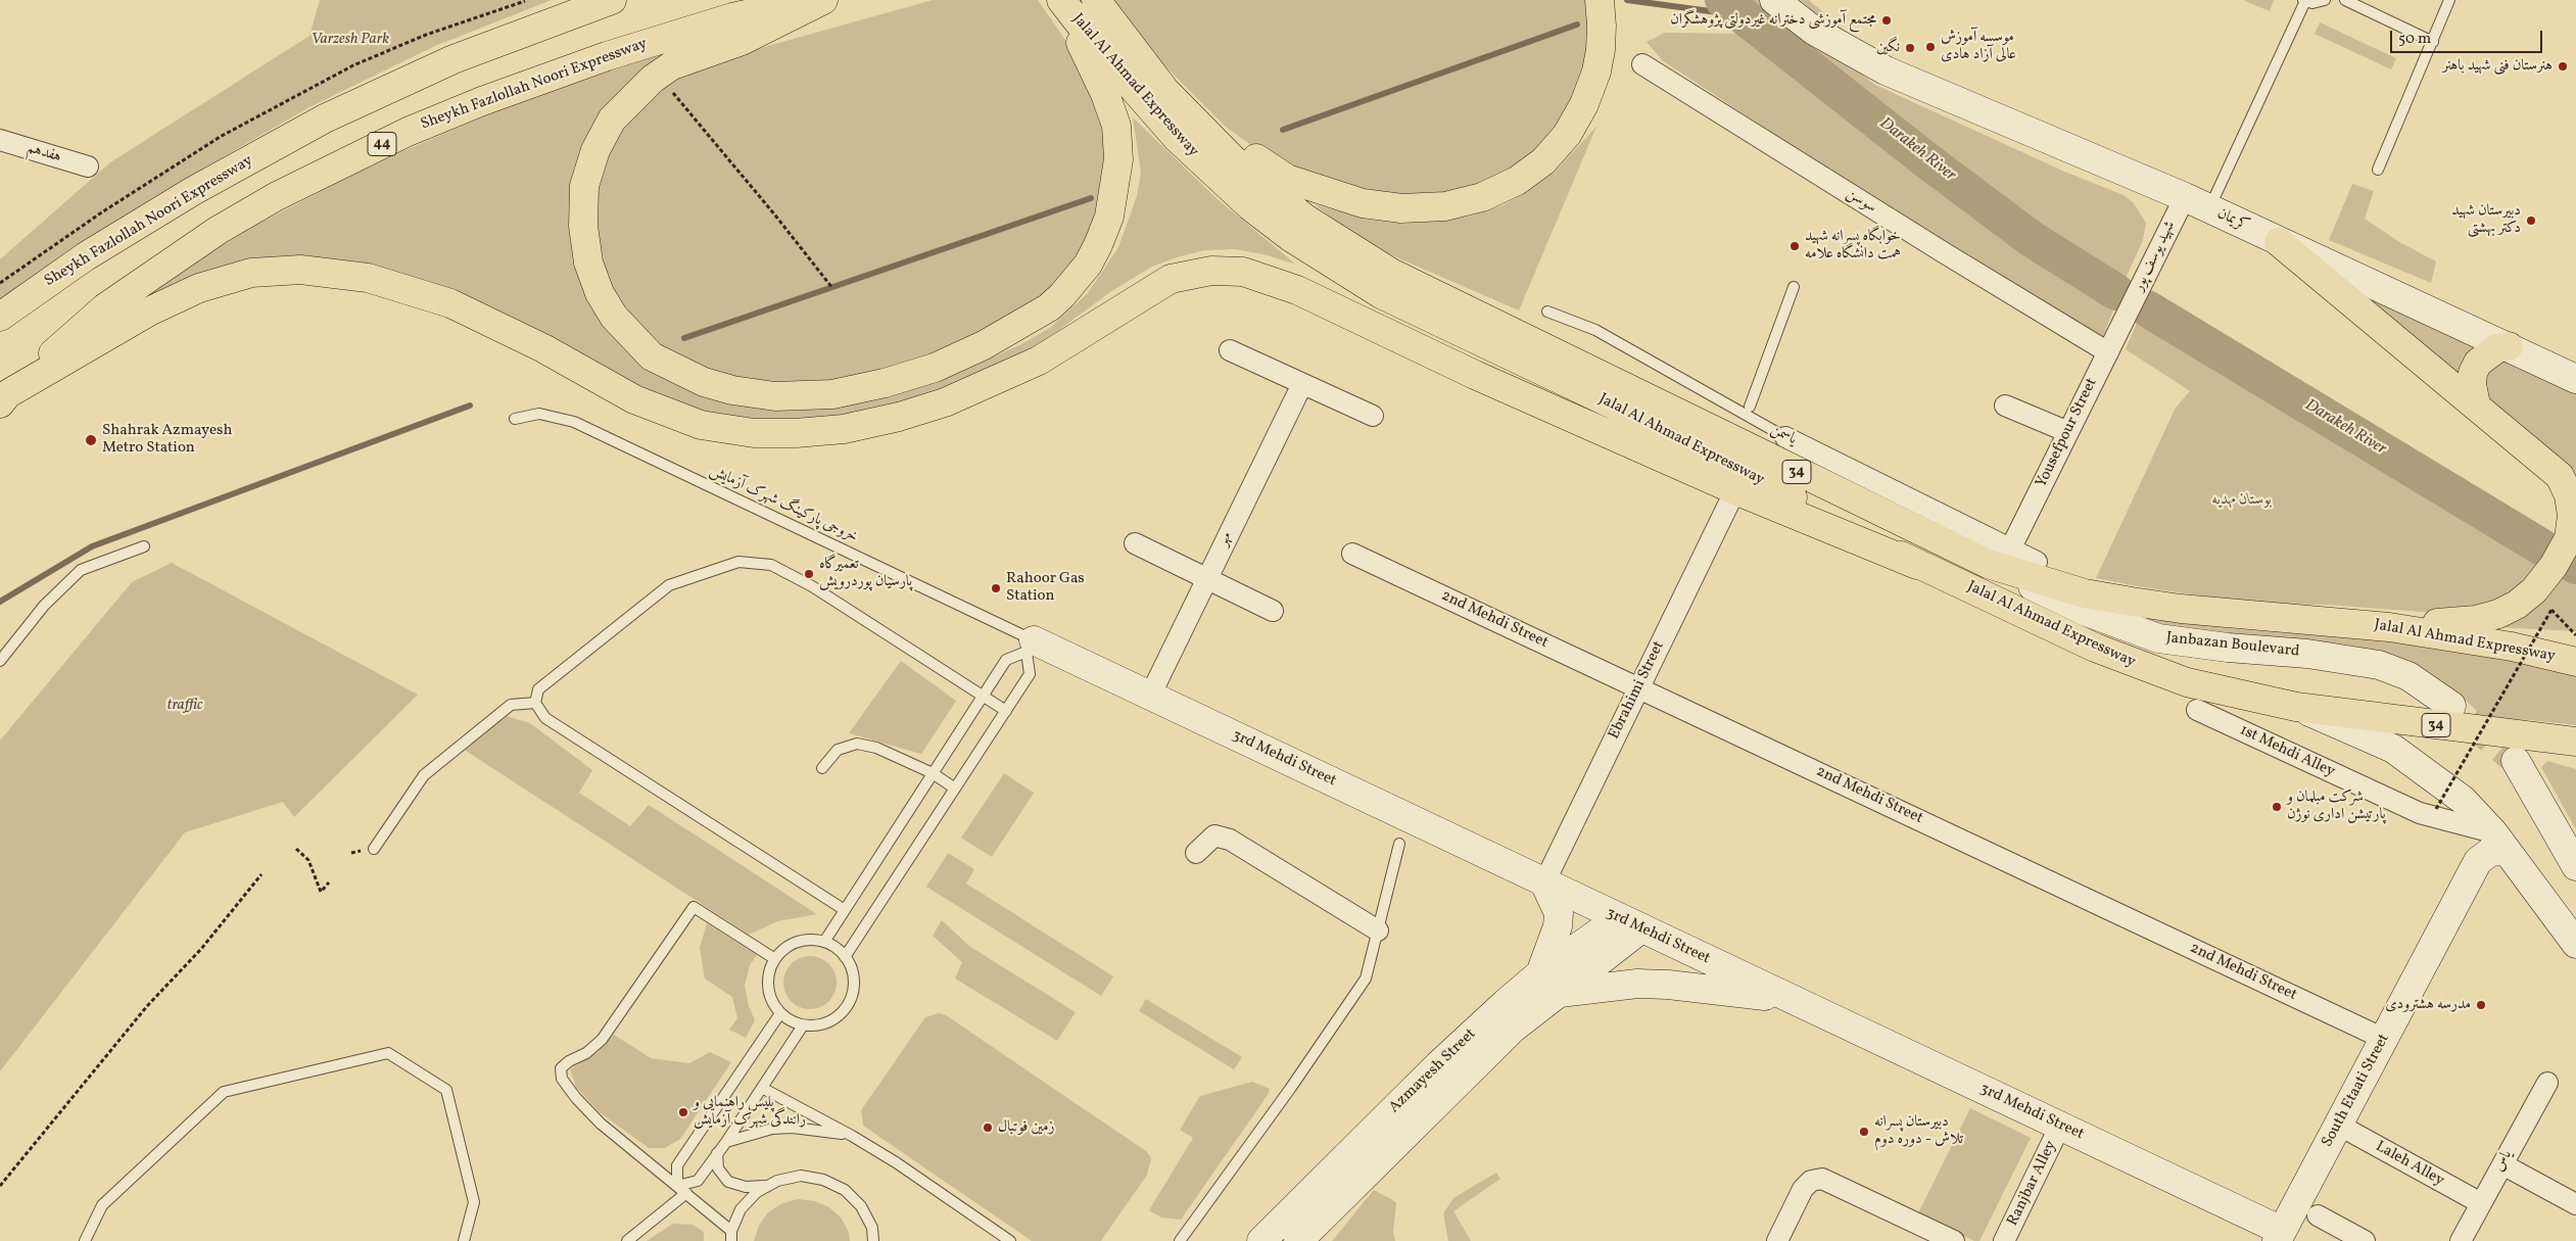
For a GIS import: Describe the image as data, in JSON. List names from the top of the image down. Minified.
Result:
{"streets":{"highway":["Sheykh Fazlollah Noori Expressway","Jalal Al Ahmad Expressway","44","34"],"street":["هفدهم","سوسن","کریمان","شهید یوسف پور","Yousefpour Street","یاسمن","مهر","2nd Mehdi Street","Janbazan Boulevard","Ebrahimi Street","1st Mehdi Alley","3rd Mehdi Street","Azmayesh Street","South Etaati Street","یاس","Laleh Alley","Ranjbar Alley"],"lane":["خروجی پارکینگ شهرک آزمایش"]},"crossings":[["Jalal Al Ahmad Expressway","Yousefpour Street"],["Jalal Al Ahmad Expressway","یاسمن"],["Jalal Al Ahmad Expressway","Janbazan Boulevard"],["سوسن","Yousefpour Street"],["کریمان","شهید یوسف پور"],["شهید یوسف پور","Yousefpour Street"],["Yousefpour Street","یاسمن"],["Yousefpour Street","Janbazan Boulevard"],["یاسمن","Janbazan Boulevard"],["خروجی پارکینگ شهرک آزمایش","3rd Mehdi Street"],["مهر","3rd Mehdi Street"],["2nd Mehdi Street","Ebrahimi Street"],["2nd Mehdi Street","South Etaati Street"],["Ebrahimi Street","3rd Mehdi Street"],["1st Mehdi Alley","South Etaati Street"],["3rd Mehdi Street","Azmayesh Street"],["3rd Mehdi Street","South Etaati Street"],["3rd Mehdi Street","Ranjbar Alley"],["South Etaati Street","Laleh Alley"],["یاس","Laleh Alley"]],"water":["Darakeh River"],"parks":["Varzesh Park","بوستان مهدیه","traffic"],"places":["مجتمع آموزشی دخترانه غیردولتی پژوهشگران","موسسه آموزش عالی آزاد هادی","نگین","هنرستان فنی شهید باهنر","دبیرستان شهید دکتر بهشتی","خوابگاه پسرانه شهید همت دانشگاه علامه","Shahrak Azmayesh Metro Station","تعمیرگاه پارسیان پوردرویش","Rahoor Gas Station","شرکت مبلمان و پارتیشن اداری نوژن","مدرسه هشترودی","پلیس راهنمایی و رانندگی شهرک آزمایش","زمین فوتبال","دبیرستان پسرانه تلاش - دوره دوم"],"scale_bar":"50 m"}
